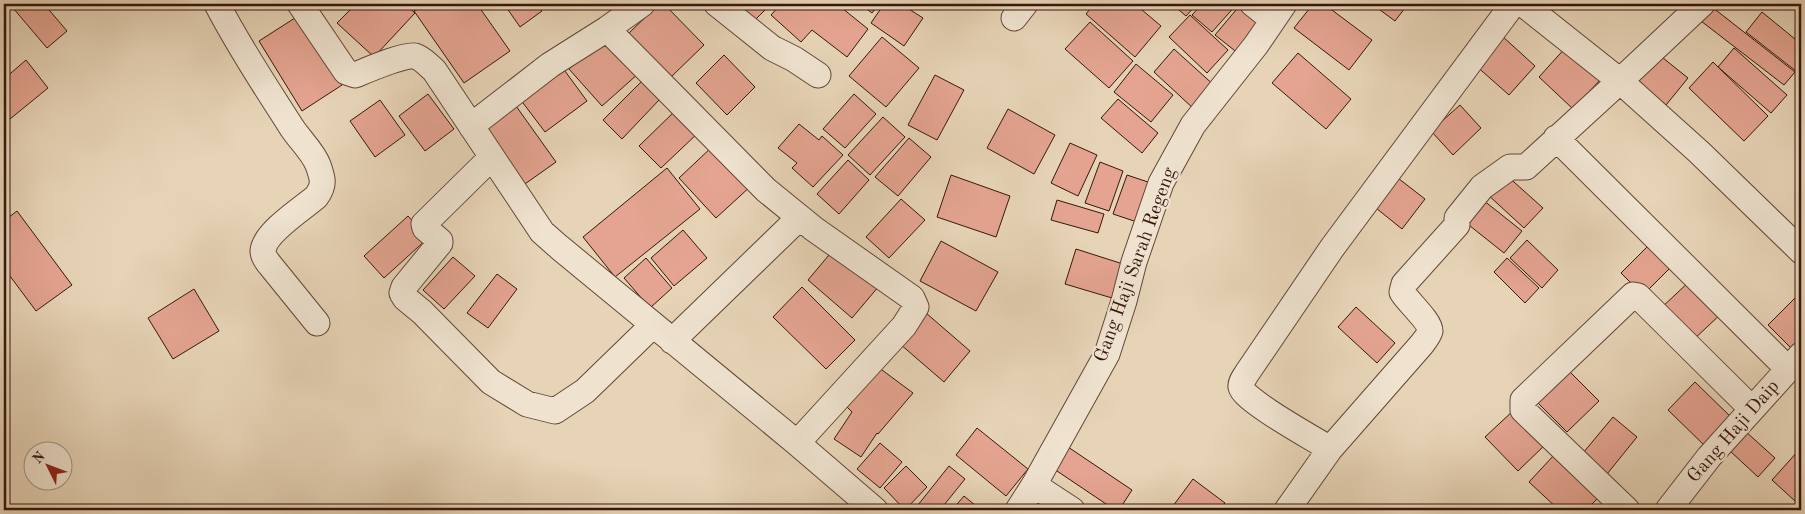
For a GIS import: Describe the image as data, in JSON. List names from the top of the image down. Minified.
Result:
{"streets":{"street":["Gang Haji Sarah Regeng","Gang Haji Daip"]},"north":"top left"}
